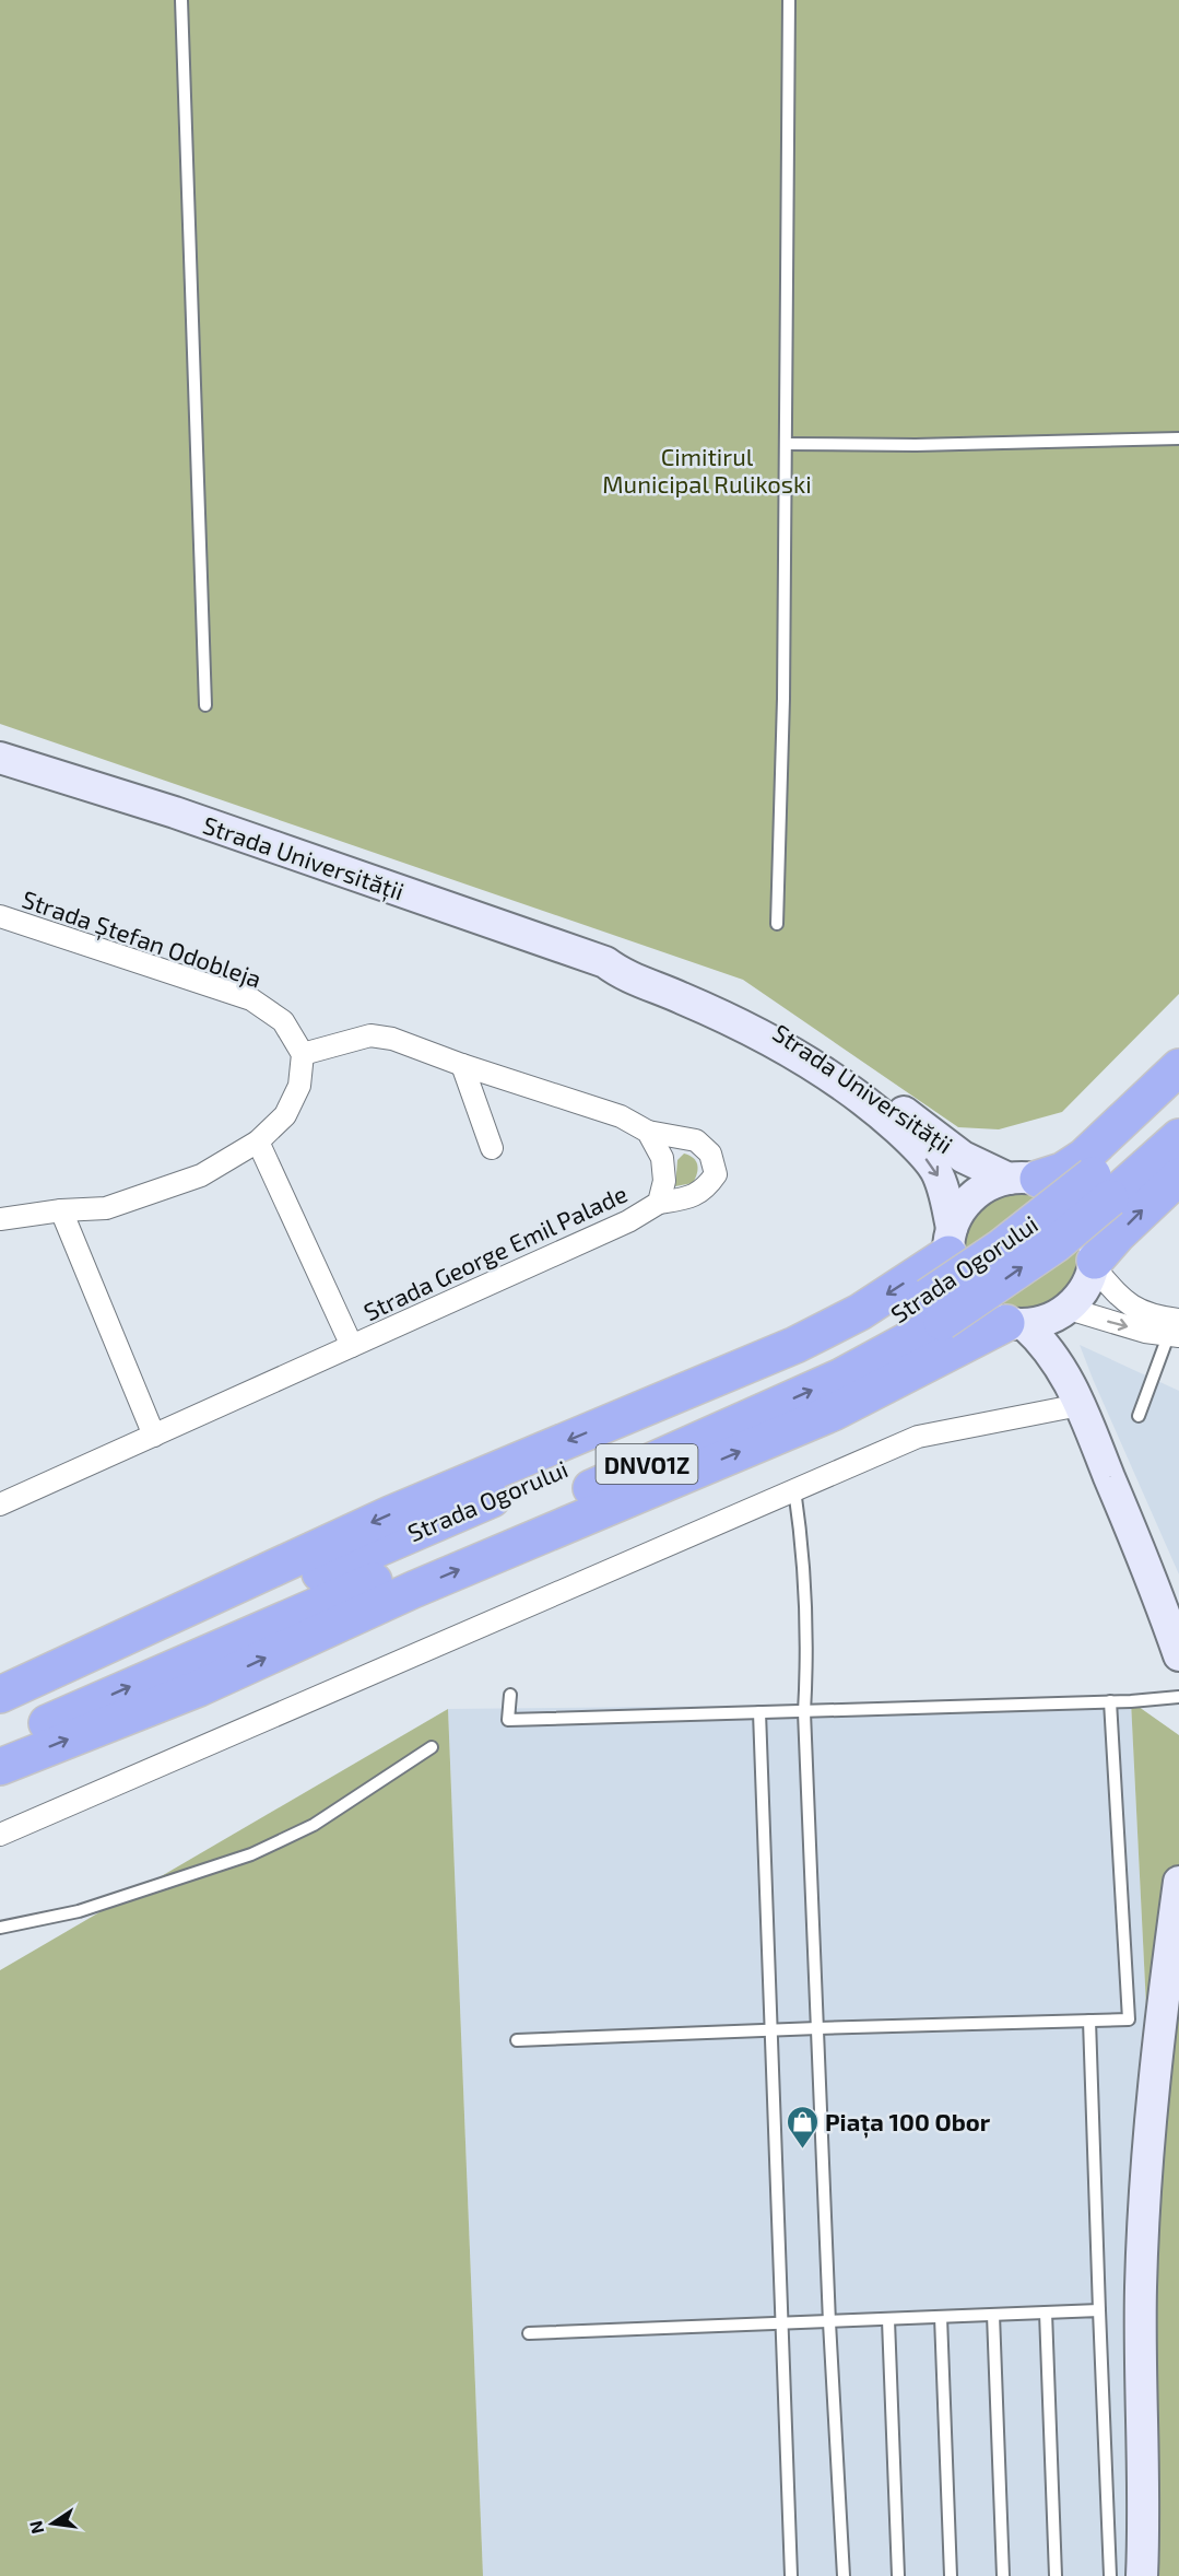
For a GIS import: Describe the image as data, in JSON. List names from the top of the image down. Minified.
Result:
{"streets":{"highway":["Strada Ogorului","DNVO1Z"],"main road":["Strada Universității"],"street":["Strada Ștefan Odobleja","Strada George Emil Palade"]},"crossings":[["Strada Ștefan Odobleja","Strada George Emil Palade"]],"parks":["Cimitirul Municipal Rulikoski"],"places":{"shop":["Piața 100 Obor"]},"north":"left"}
